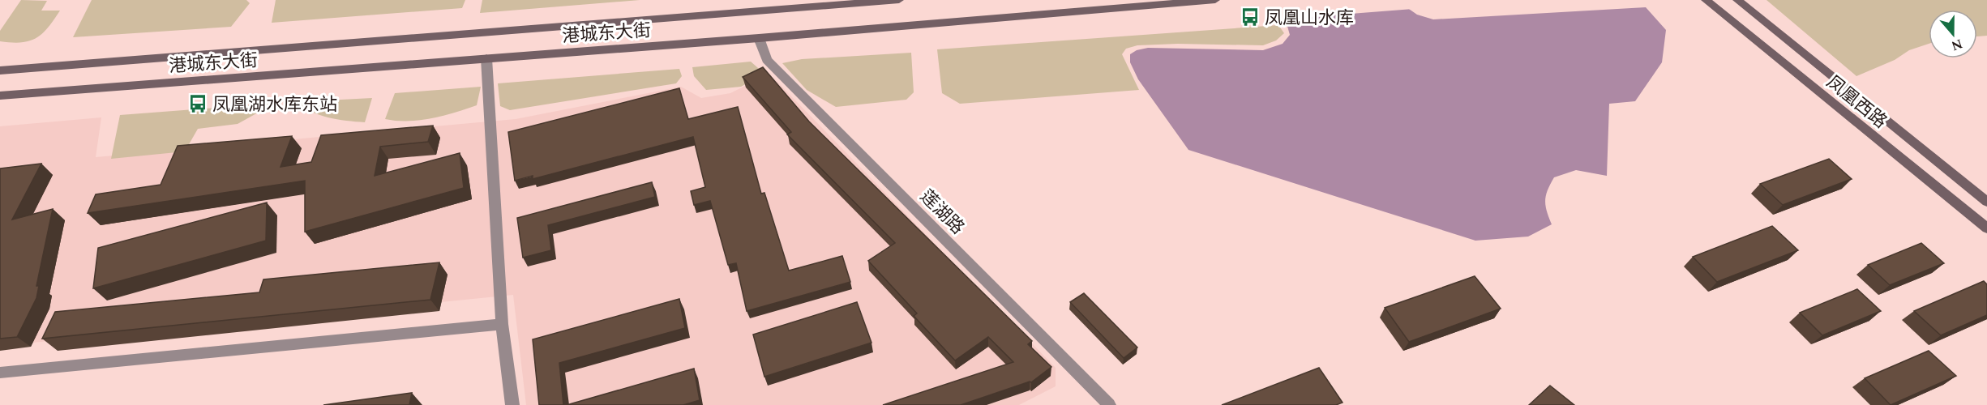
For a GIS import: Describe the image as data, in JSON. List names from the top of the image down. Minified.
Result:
{"streets":{"main road":["港城东大街","凤凰西路"],"street":["莲湖路"]},"crossings":[["港城东大街","莲湖路"]],"places":{"bus stop":["凤凰山水库","凤凰湖水库东站"]},"north":"bottom"}
